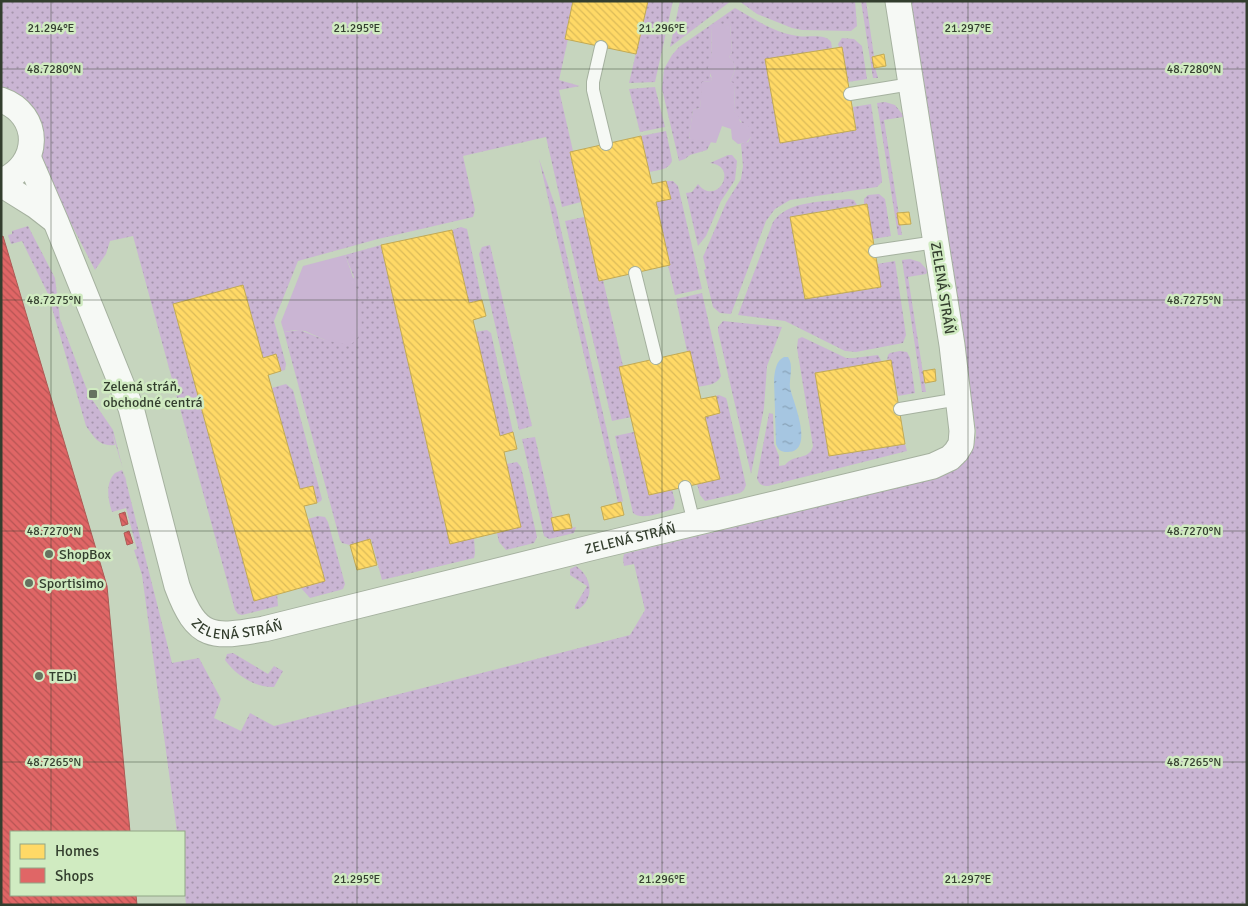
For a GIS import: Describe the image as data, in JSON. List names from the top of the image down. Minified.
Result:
{"streets":{"street":["ZELENÁ STRÁŇ"]},"places":{"transit":["Zelená stráň, obchodné centrá"],"other":["ShopBox","Sportisimo","TEDi"]},"legend":["Homes","Shops"],"coordinates":["21.294°E","21.295°E","21.296°E","21.297°E","48.7280°N","48.7275°N","48.7270°N","48.7265°N"]}
